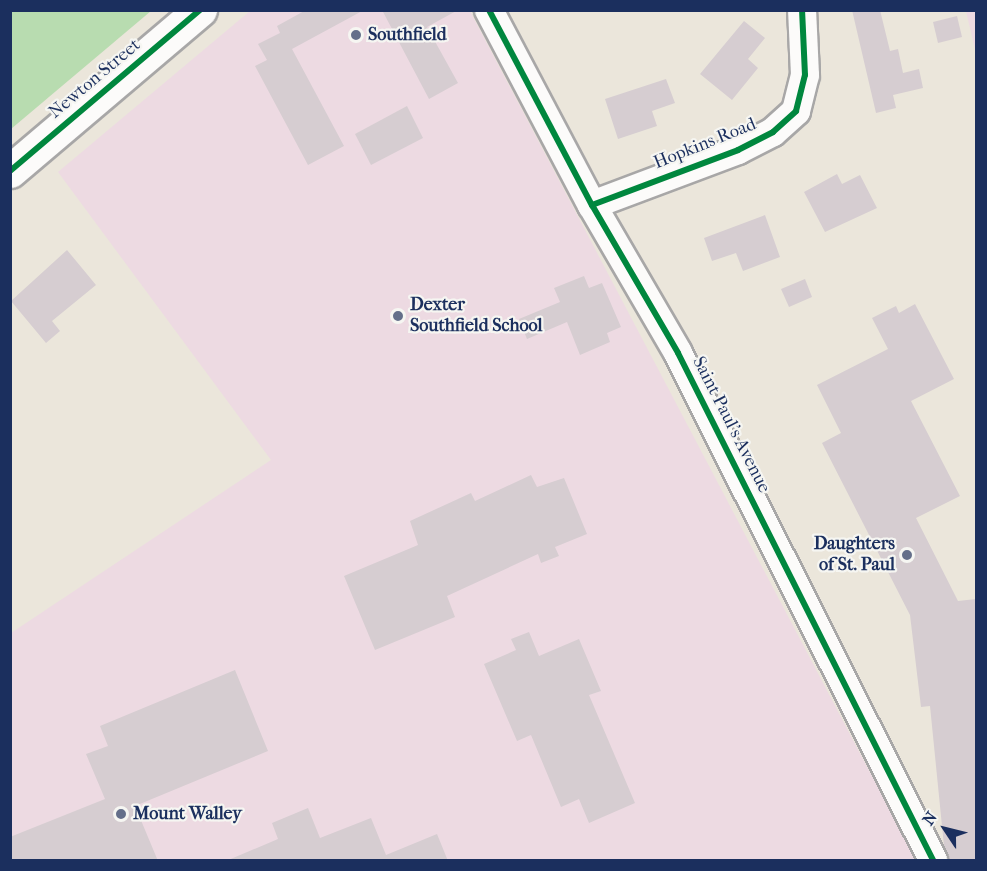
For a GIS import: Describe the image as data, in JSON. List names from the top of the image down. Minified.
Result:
{"streets":{"street":["Newton Street","Hopkins Road","Saint Paul's Avenue"]},"crossings":[["Hopkins Road","Saint Paul's Avenue"]],"places":["Southfield","Dexter Southfield School","Daughters of St. Paul","Mount Walley"],"north":"top left"}
